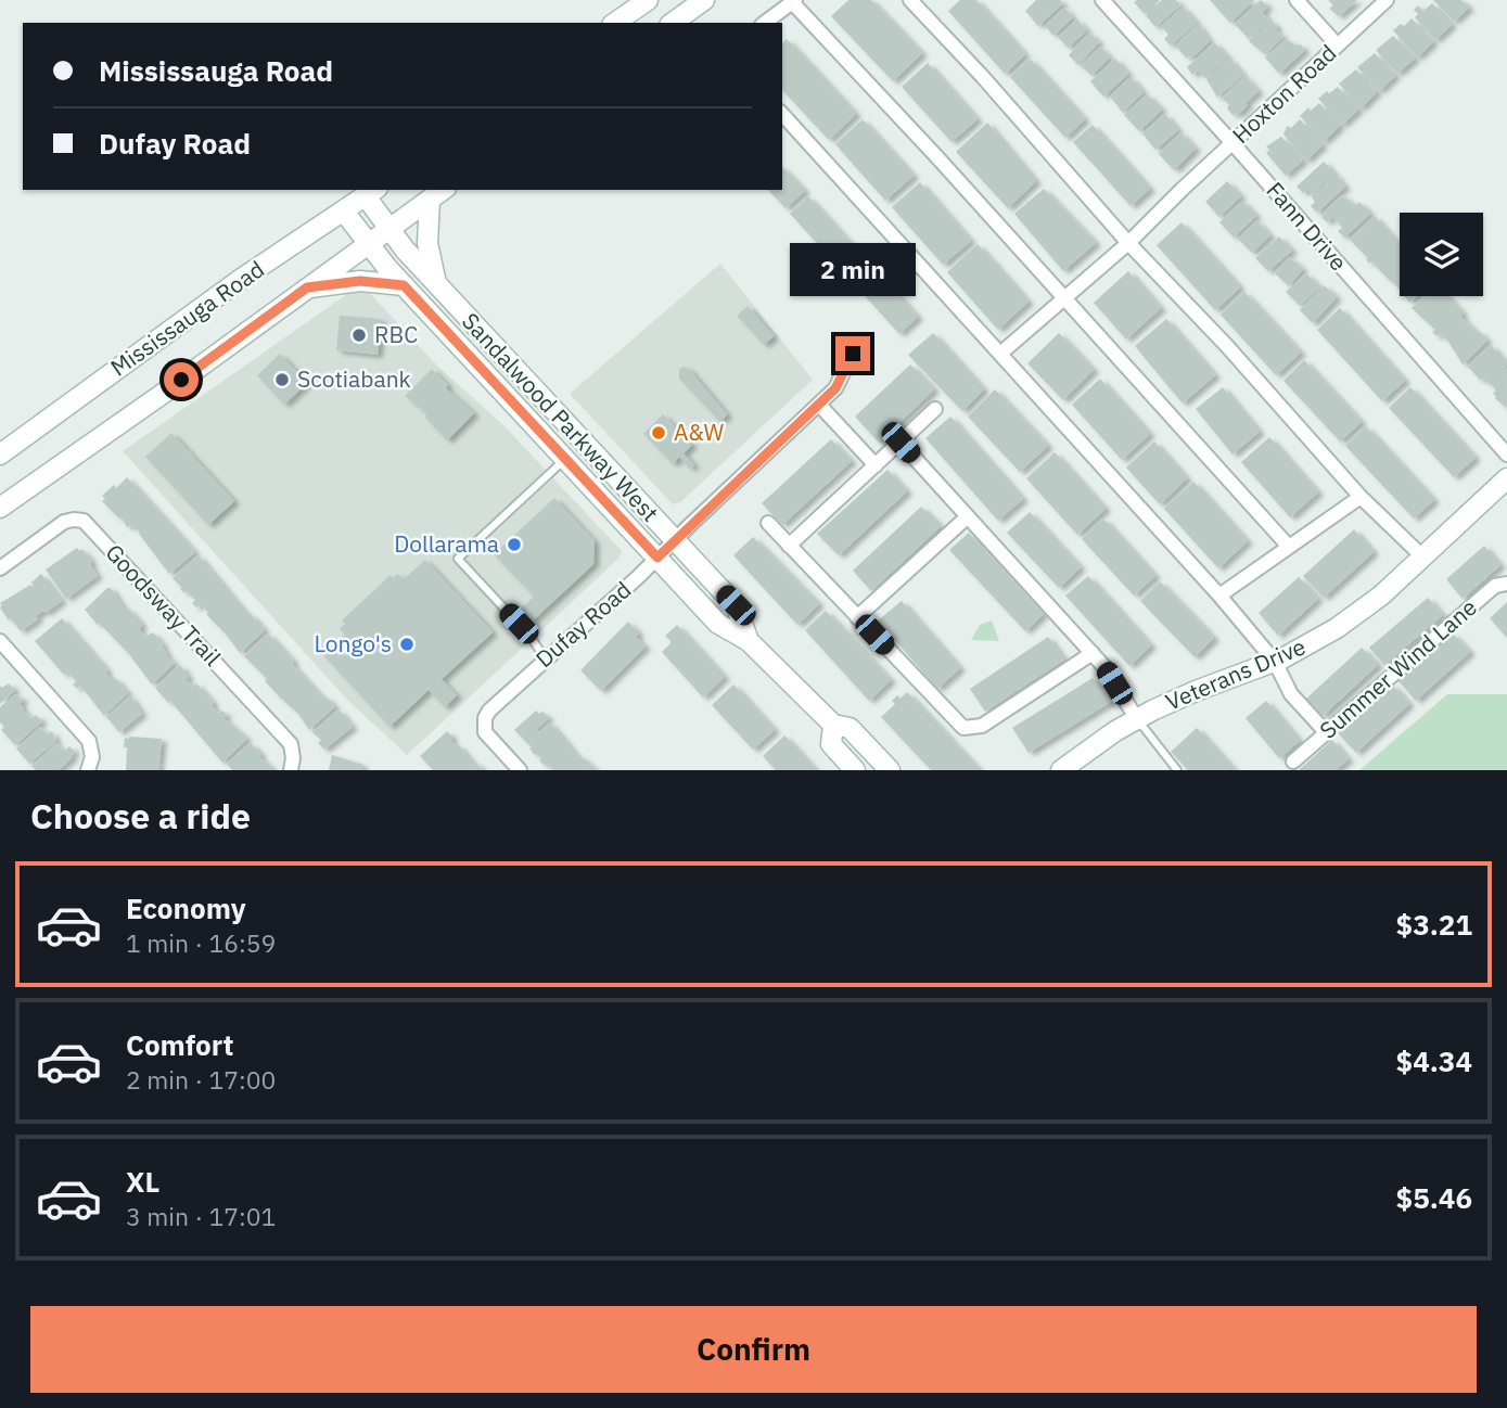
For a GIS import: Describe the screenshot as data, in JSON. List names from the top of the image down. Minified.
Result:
{"streets":{"main road":["Mississauga Road","Sandalwood Parkway West","Veterans Drive"],"street":["Hoxton Road","Fann Drive","Goodsway Trail","Dufay Road","Summer Wind Lane"]},"crossings":[["Hoxton Road","Fann Drive"],["Mississauga Road","Sandalwood Parkway West"],["Sandalwood Parkway West","Dufay Road"]],"places":["RBC","Scotiabank","A&W","Dollarama","Longo's"],"page":{"banner":["Mississauga Road","Dufay Road"],"bubble":"2 min","heading":"Choose a ride","list":[{"name":"Economy","note":"1 min · 16:59","value":"$3.21"},{"name":"Comfort","note":"2 min · 17:00","value":"$4.34"},{"name":"XL","note":"3 min · 17:01","value":"$5.46"}],"buttons":"Confirm"}}
